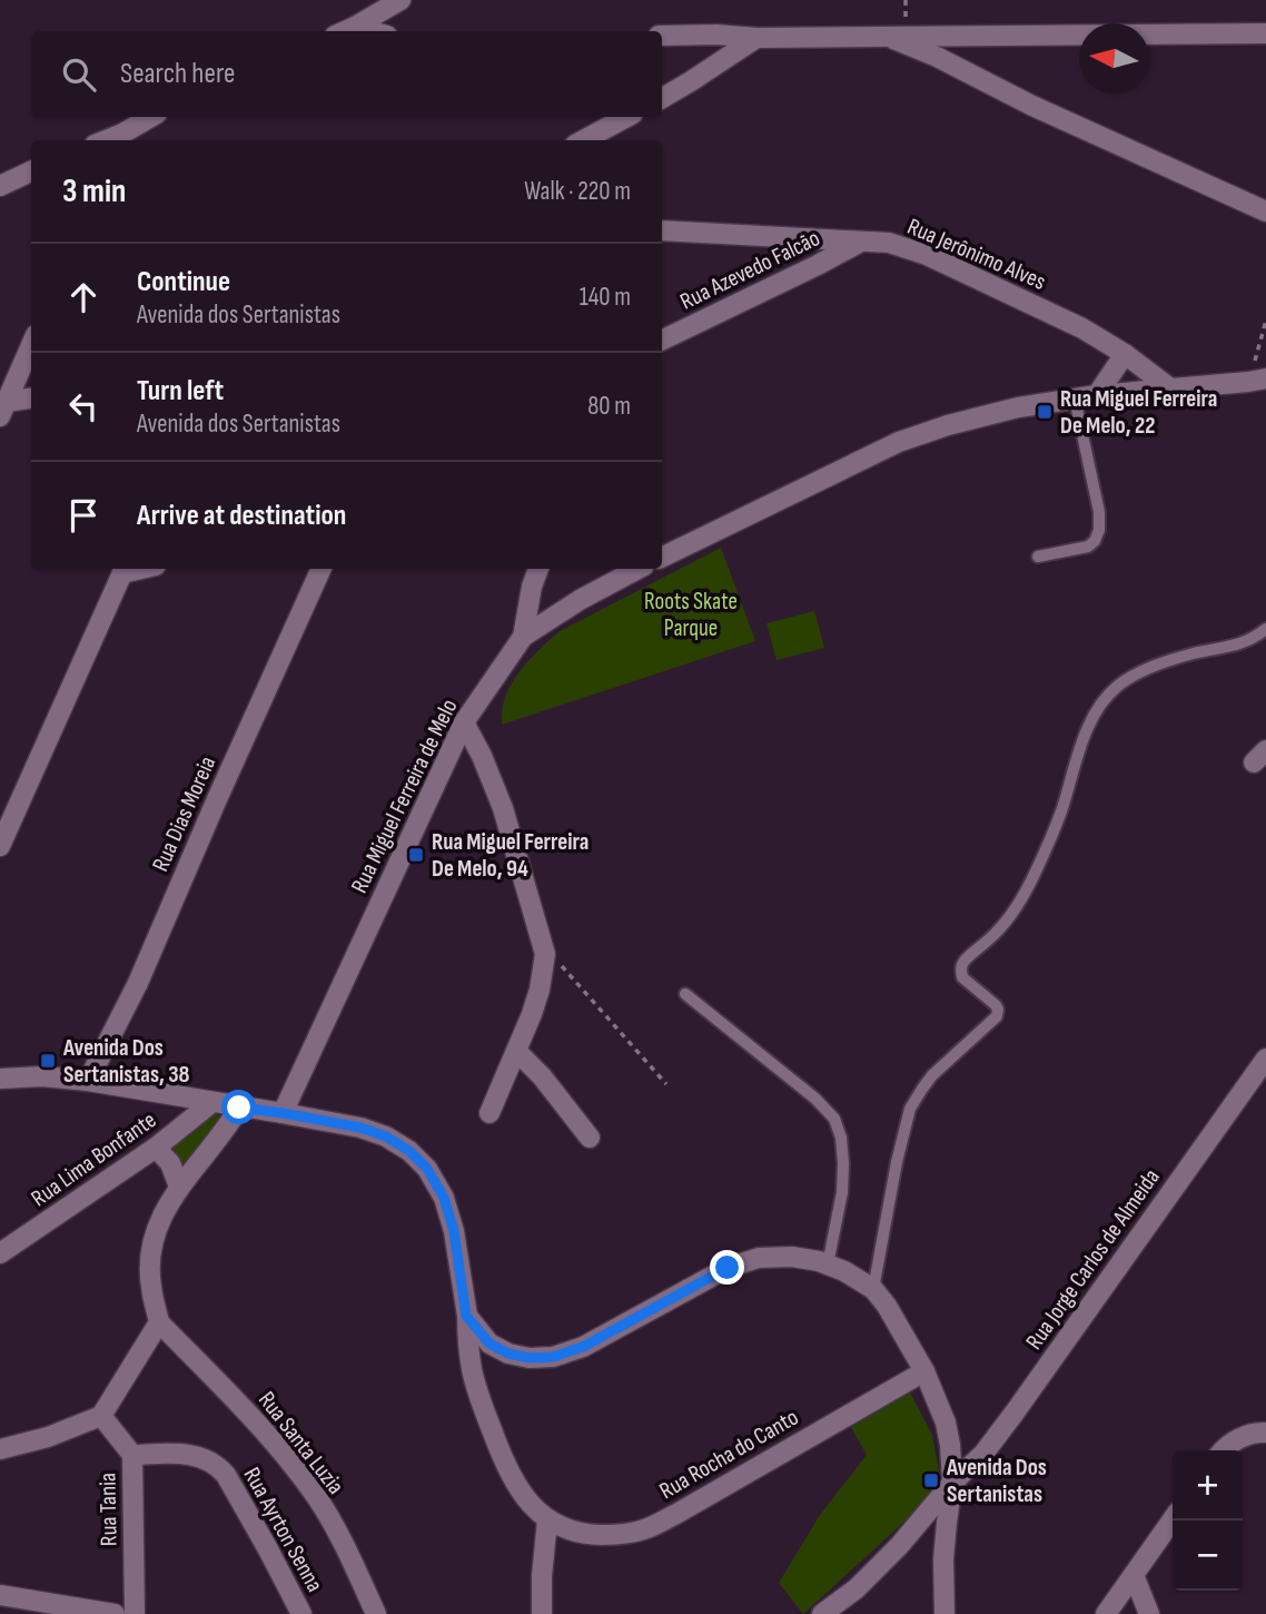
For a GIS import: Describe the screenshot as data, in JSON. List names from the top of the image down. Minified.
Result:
{"streets":{"street":["Rua Jerônimo Alves","Rua Azevedo Falcão","Rua Miguel Ferreira de Melo","Rua Dias Moreia","Rua Lima Bonfante","Rua Jorge Carlos de Almeida","Rua Santa Luzia","Rua Rocha do Canto","Rua Tania","Rua Ayrton Senna"]},"crossings":[["Rua Jerônimo Alves","Rua Azevedo Falcão"],["Rua Tania","Rua Ayrton Senna"]],"parks":["Roots Skate Parque"],"places":{"transit":["Rua Miguel Ferreira De Melo, 22","Rua Miguel Ferreira De Melo, 94","Avenida Dos Sertanistas, 38","Avenida Dos Sertanistas"]},"north":"left","page":{"search":"Search here","heading":["3 min","Walk · 220 m"],"list":[["Continue","Avenida dos Sertanistas","140 m"],["Turn left","Avenida dos Sertanistas","80 m"],"Arrive at destination"],"map_buttons":["+","−"]}}
